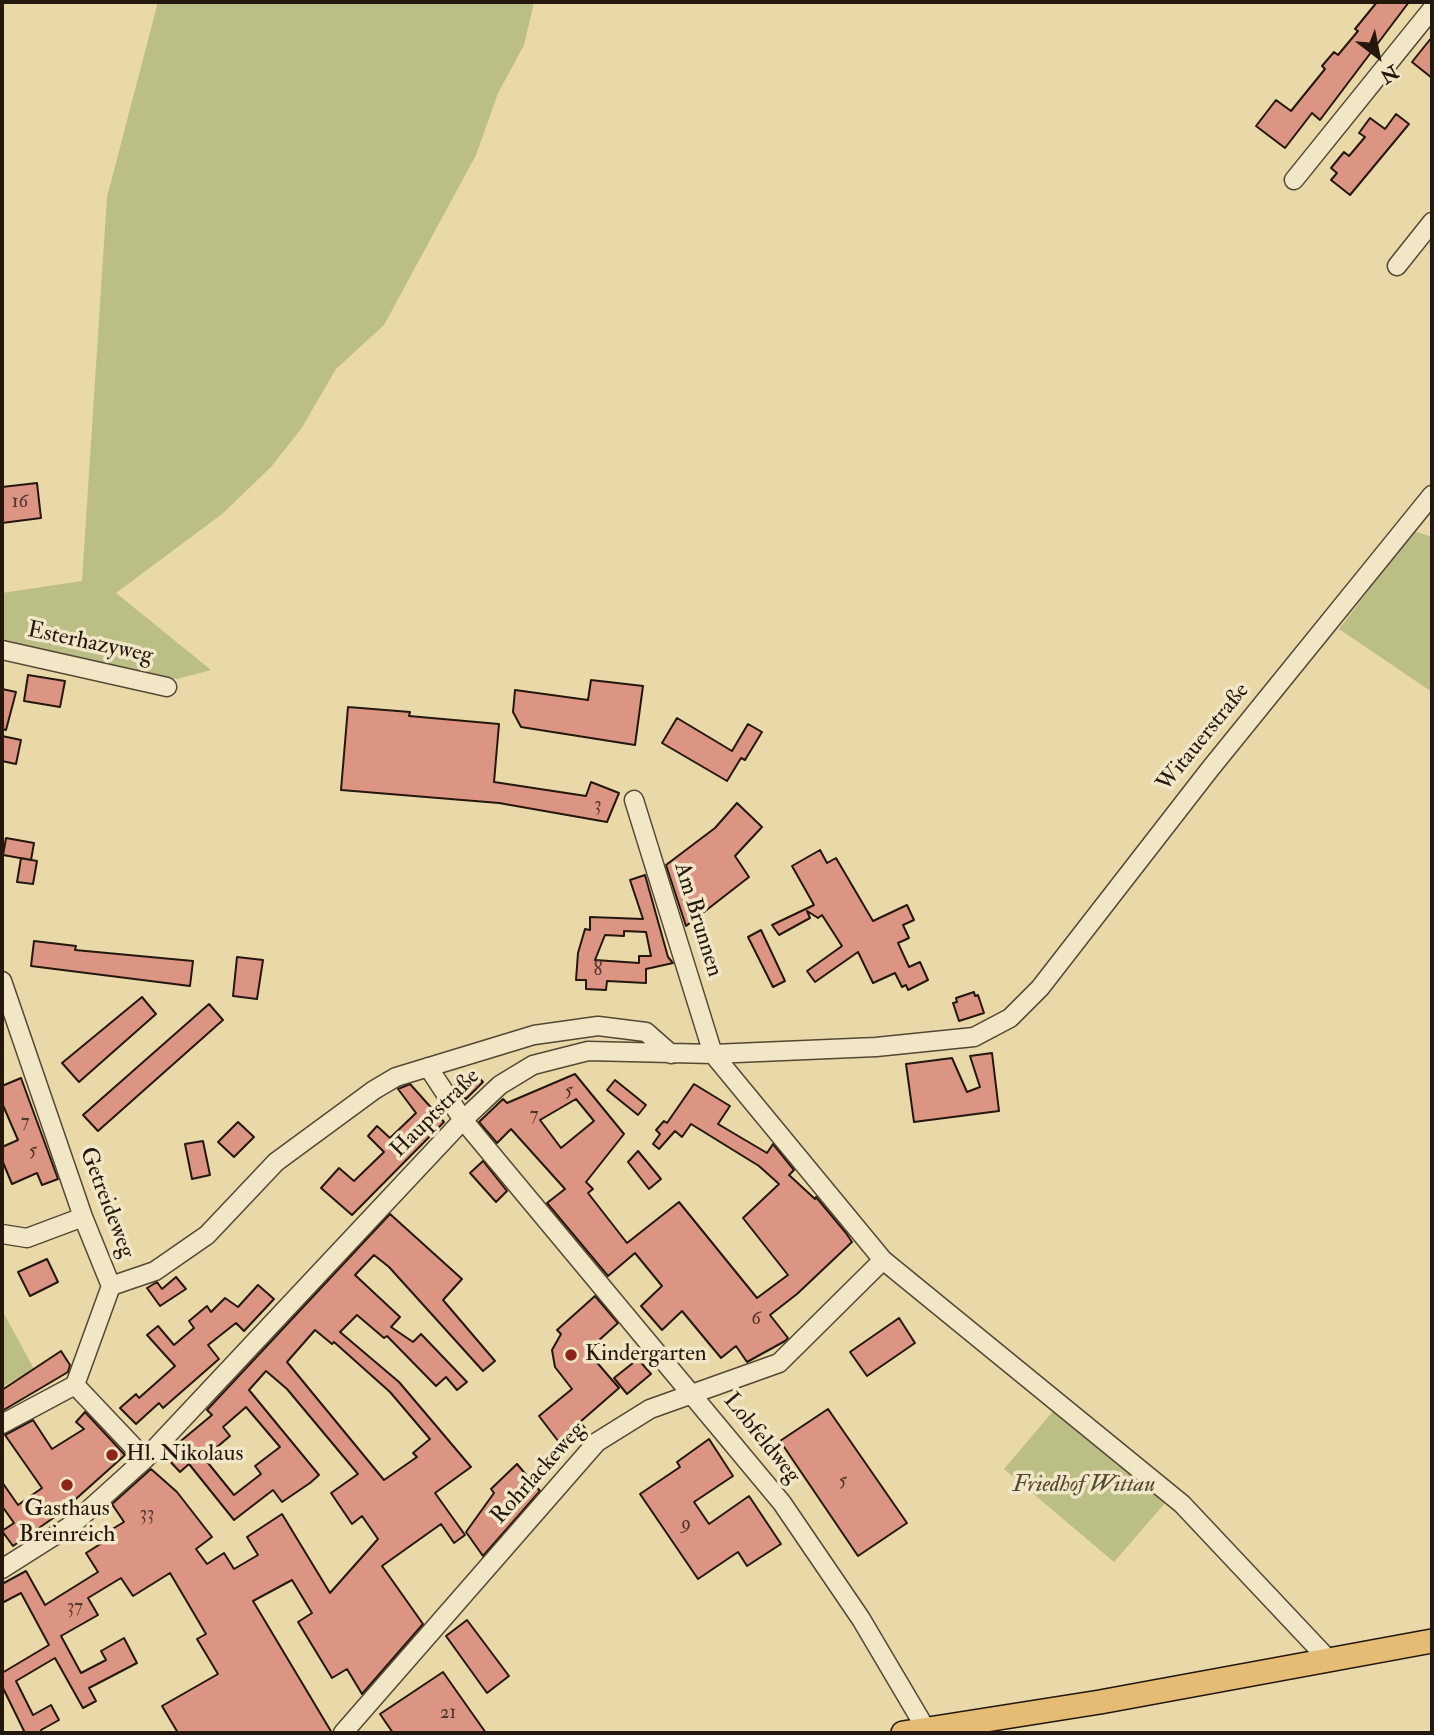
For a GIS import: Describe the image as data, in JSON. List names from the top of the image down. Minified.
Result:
{"streets":{"street":["Esterhazyweg","Witauerstraße","Am Brunnen","Hauptstraße","Getreideweg","Lobfeldweg","Rohrlackeweg"]},"crossings":[["Witauerstraße","Hauptstraße"],["Am Brunnen","Hauptstraße"],["Hauptstraße","Lobfeldweg"],["Lobfeldweg","Rohrlackeweg"]],"parks":["Friedhof Wittau"],"places":["Kindergarten","Hl. Nikolaus","Gasthaus Breinreich"],"house_numbers":["16","3","8","5","7","7","5","6","5","33","9","37","21"],"north":"bottom right"}
